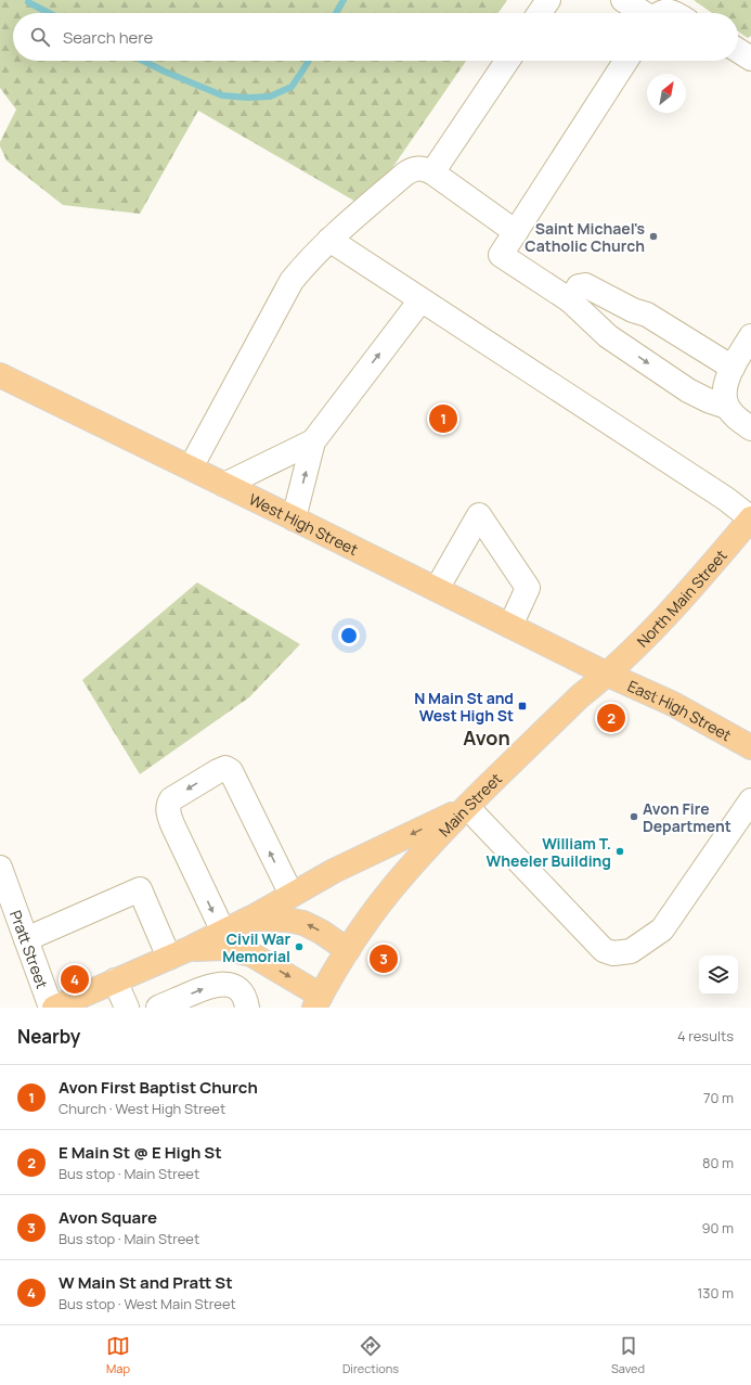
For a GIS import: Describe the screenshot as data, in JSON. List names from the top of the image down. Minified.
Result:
{"streets":{"main road":["West High Street","North Main Street","East High Street","Main Street"],"street":["Pratt Street"]},"crossings":[["West High Street","North Main Street"],["West High Street","East High Street"],["West High Street","Main Street"],["North Main Street","East High Street"],["North Main Street","Main Street"],["East High Street","Main Street"]],"districts":["Avon"],"places":{"other":["Saint Michael's Catholic Church","Avon Fire Department","William T. Wheeler Building","Civil War Memorial"],"transit":["N Main St and West High St"]},"north":"top right","page":{"search":"Search here","pins":["1","2","3","4"],"heading":["Nearby","4 results"],"list":[{"mark":"1","name":"Avon First Baptist Church","note":"Church · West High Street","value":"70 m"},{"mark":"2","name":"E Main St @ E High St","note":"Bus stop · Main Street","value":"80 m"},{"mark":"3","name":"Avon Square","note":"Bus stop · Main Street","value":"90 m"},{"mark":"4","name":"W Main St and Pratt St","note":"Bus stop · West Main Street","value":"130 m"}],"nav":["Map","Directions","Saved"]}}
